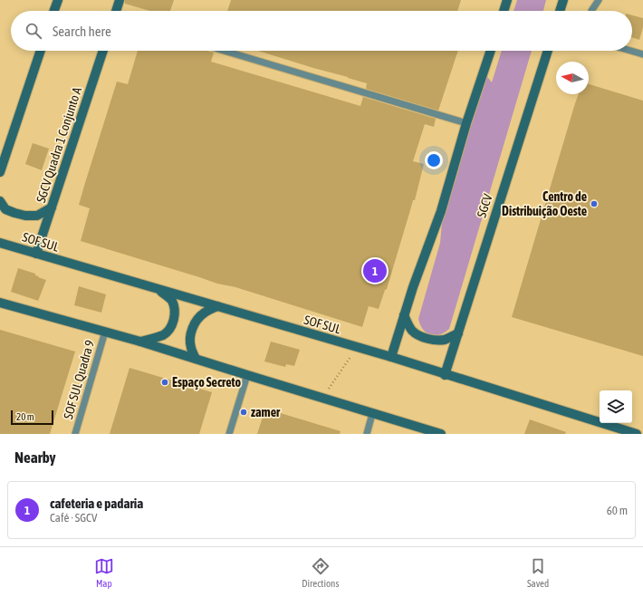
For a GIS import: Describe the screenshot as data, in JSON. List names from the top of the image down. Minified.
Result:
{"streets":{"street":["SGCV Quadra 1 Conjunto A","SGCV","SOF SUL"],"lane":["SOF SUL Quadra 9"]},"crossings":[["SGCV Quadra 1 Conjunto A","SOF SUL"],["SGCV","SOF SUL"]],"places":["Centro de Distribuição Oeste","Espaço Secreto","zamer"],"scale_bar":"20 m","north":"left","page":{"search":"Search here","pins":"1","scale":"20 m","heading":"Nearby","list":[{"mark":"1","name":"cafeteria e padaria","note":"Café · SGCV","value":"60 m"}],"nav":["Map","Directions","Saved"]}}
